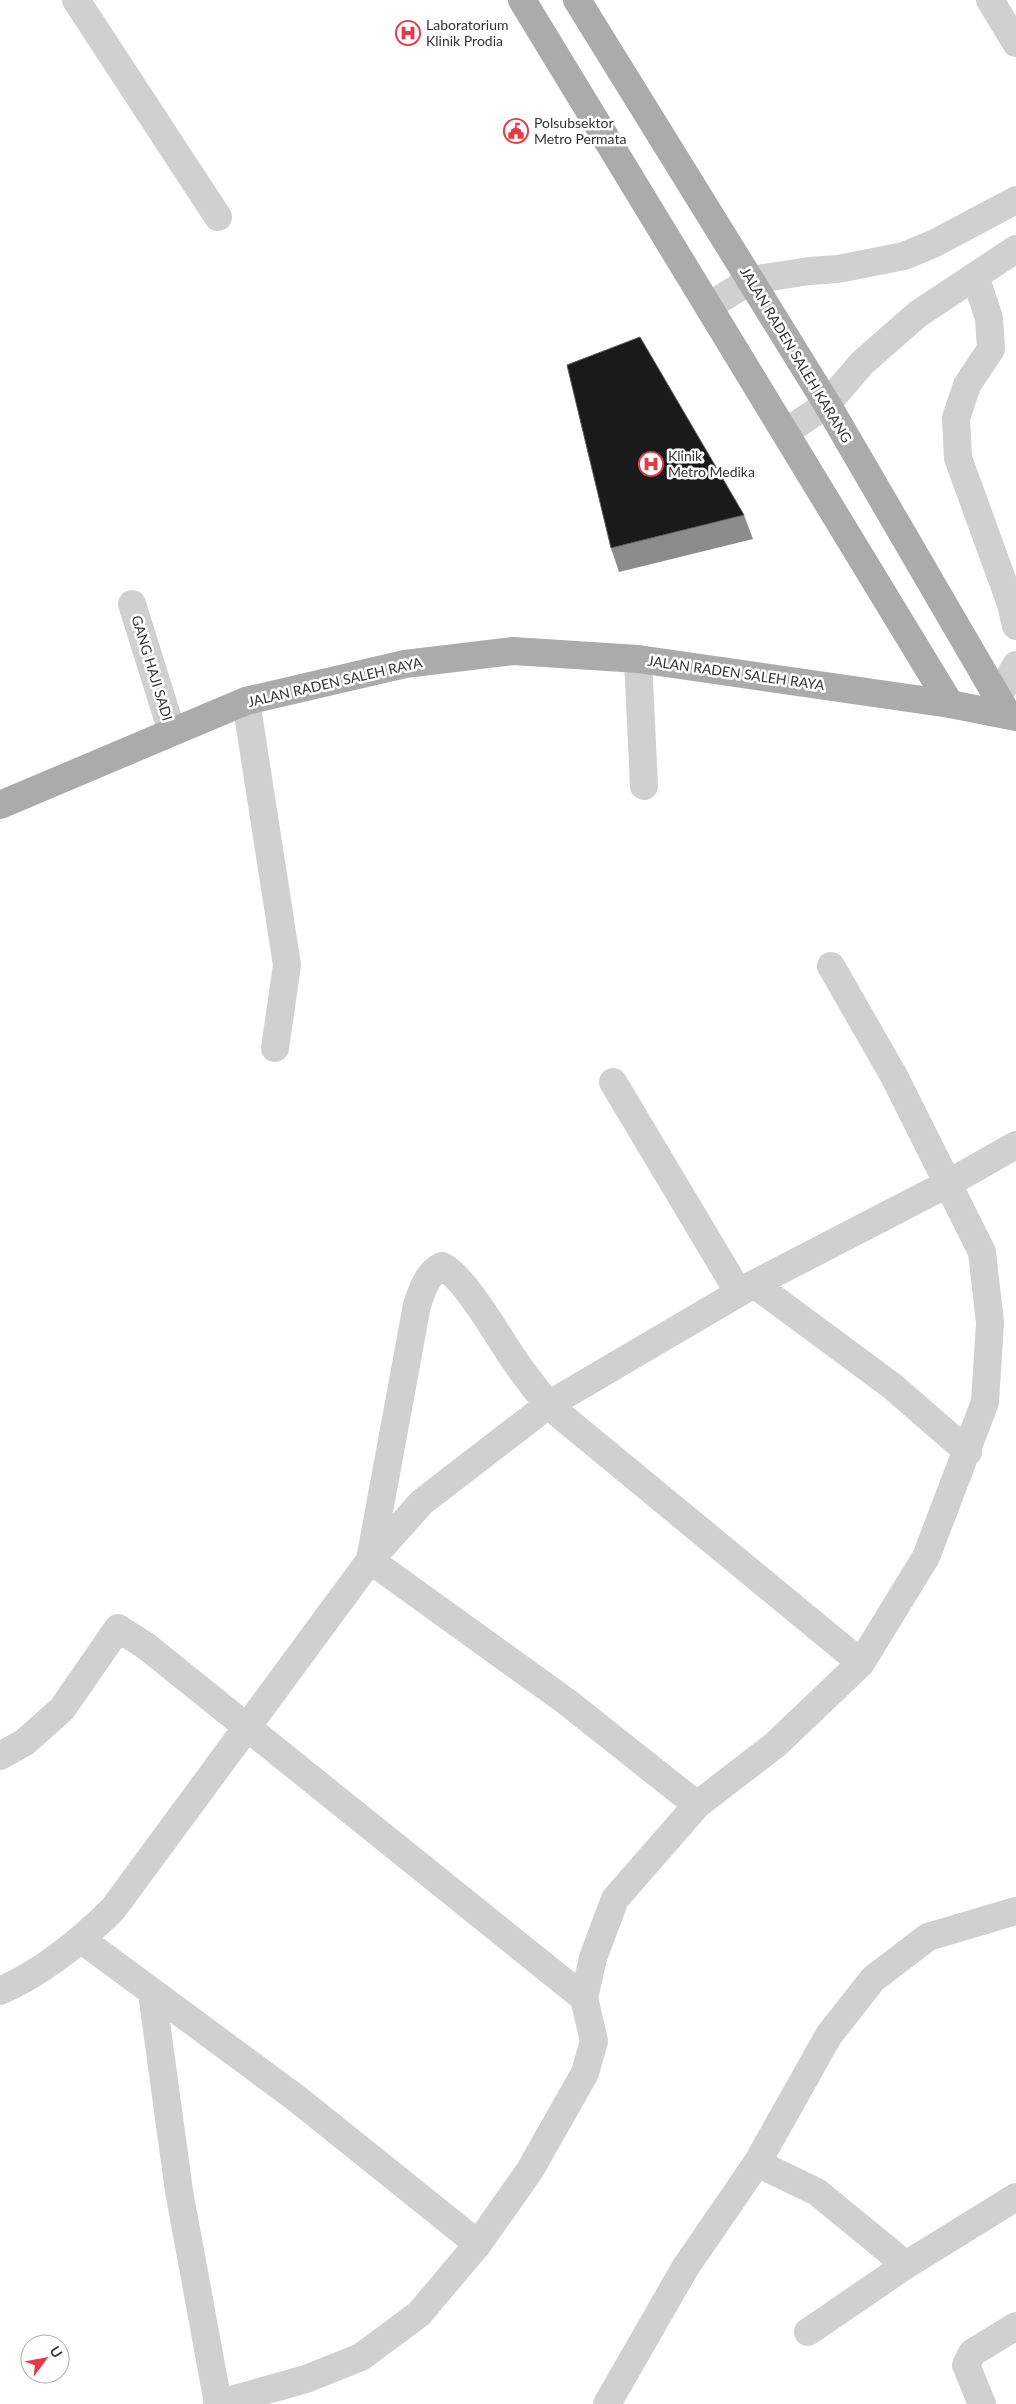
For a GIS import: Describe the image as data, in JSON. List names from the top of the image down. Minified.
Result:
{"streets":{"main road":["JALAN RADEN SALEH KARANG","JALAN RADEN SALEH RAYA"],"street":["GANG HAJI SADI"]},"crossings":[["JALAN RADEN SALEH KARANG","JALAN RADEN SALEH RAYA"],["GANG HAJI SADI","JALAN RADEN SALEH RAYA"]],"places":{"hospital":["Laboratorium Klinik Prodia","Klinik Metro Medika"],"public building":["Polsubsektor Metro Permata"]},"north":"top right"}
